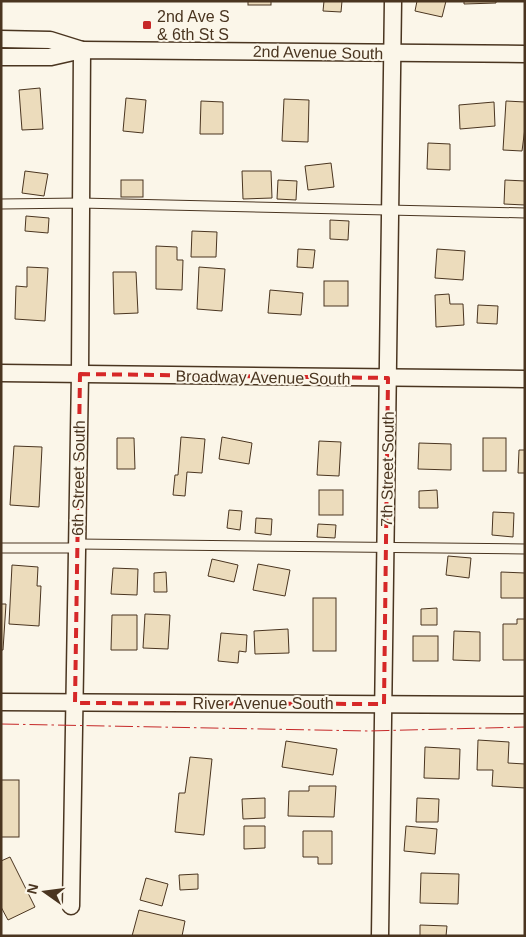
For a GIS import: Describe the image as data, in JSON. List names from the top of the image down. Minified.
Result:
{"streets":{"street":["2nd Avenue South","Broadway Avenue South","7th Street South","6th Street South","River Avenue South"]},"crossings":[["2nd Avenue South","7th Street South"],["2nd Avenue South","6th Street South"],["Broadway Avenue South","7th Street South"],["Broadway Avenue South","6th Street South"],["7th Street South","River Avenue South"],["6th Street South","River Avenue South"]],"places":{"transit":["2nd Ave S & 6th St S"]},"north":"left"}
